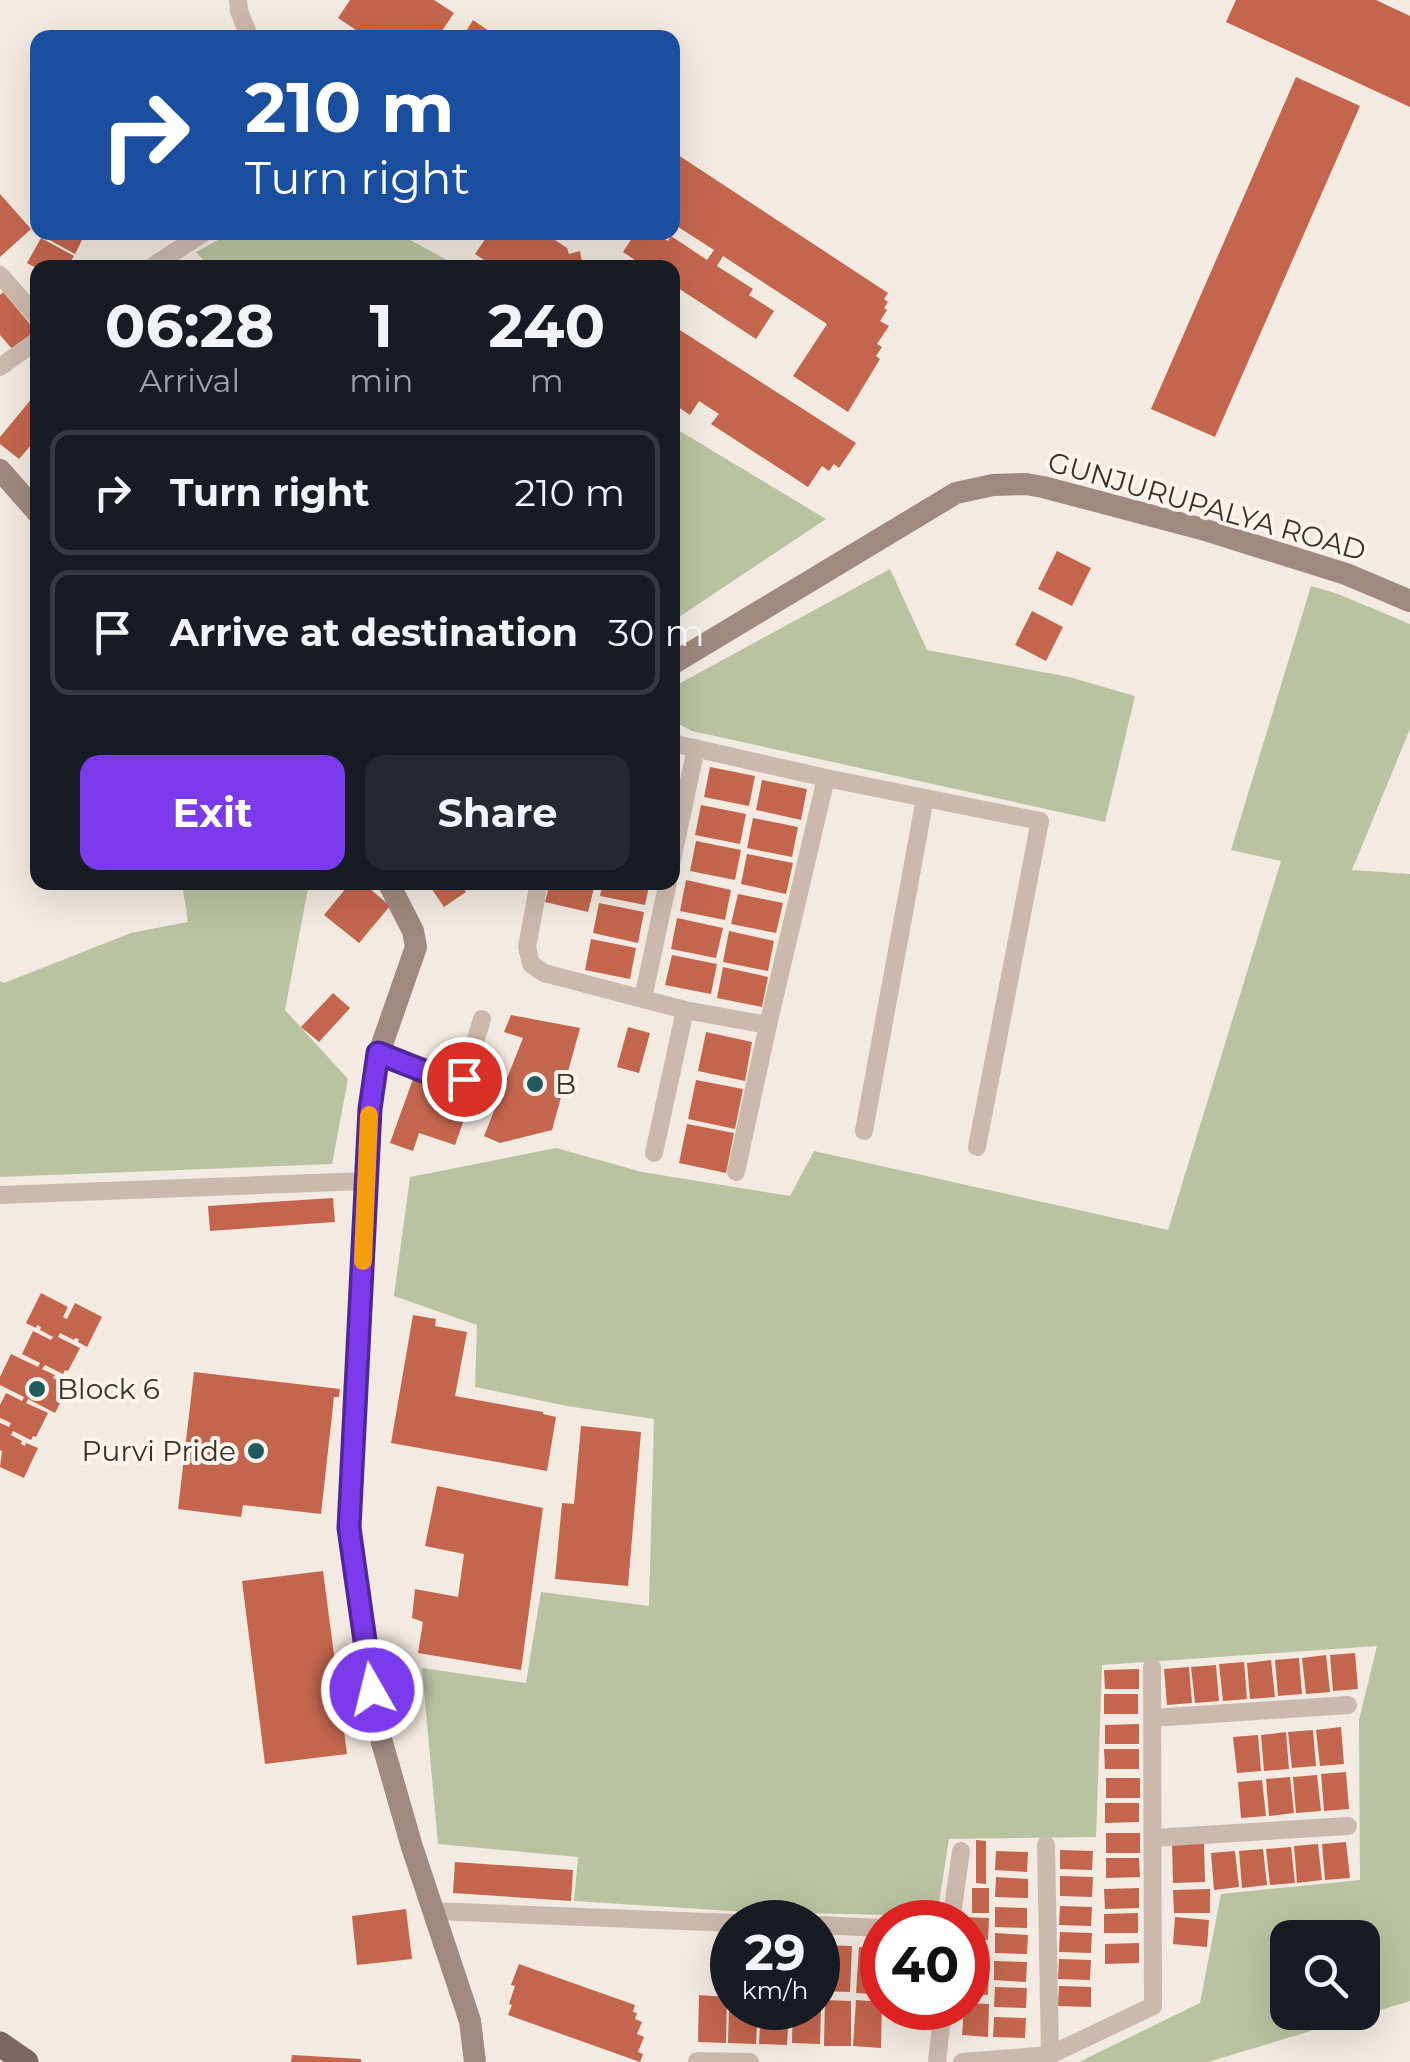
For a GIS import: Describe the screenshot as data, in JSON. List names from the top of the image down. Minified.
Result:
{"streets":{"street":["GUNJURUPALYA ROAD"]},"places":["B","Block 6","Purvi Pride"],"page":{"turn":["210 m","Turn right"],"eta":["06:28","Arrival","1","min","240","m"],"list":[{"name":"Turn right","value":"210 m"},{"name":"Arrive at destination","value":"30 m"}],"buttons":["Exit","Share"],"speed":"29 km/h","limit":"40"}}
